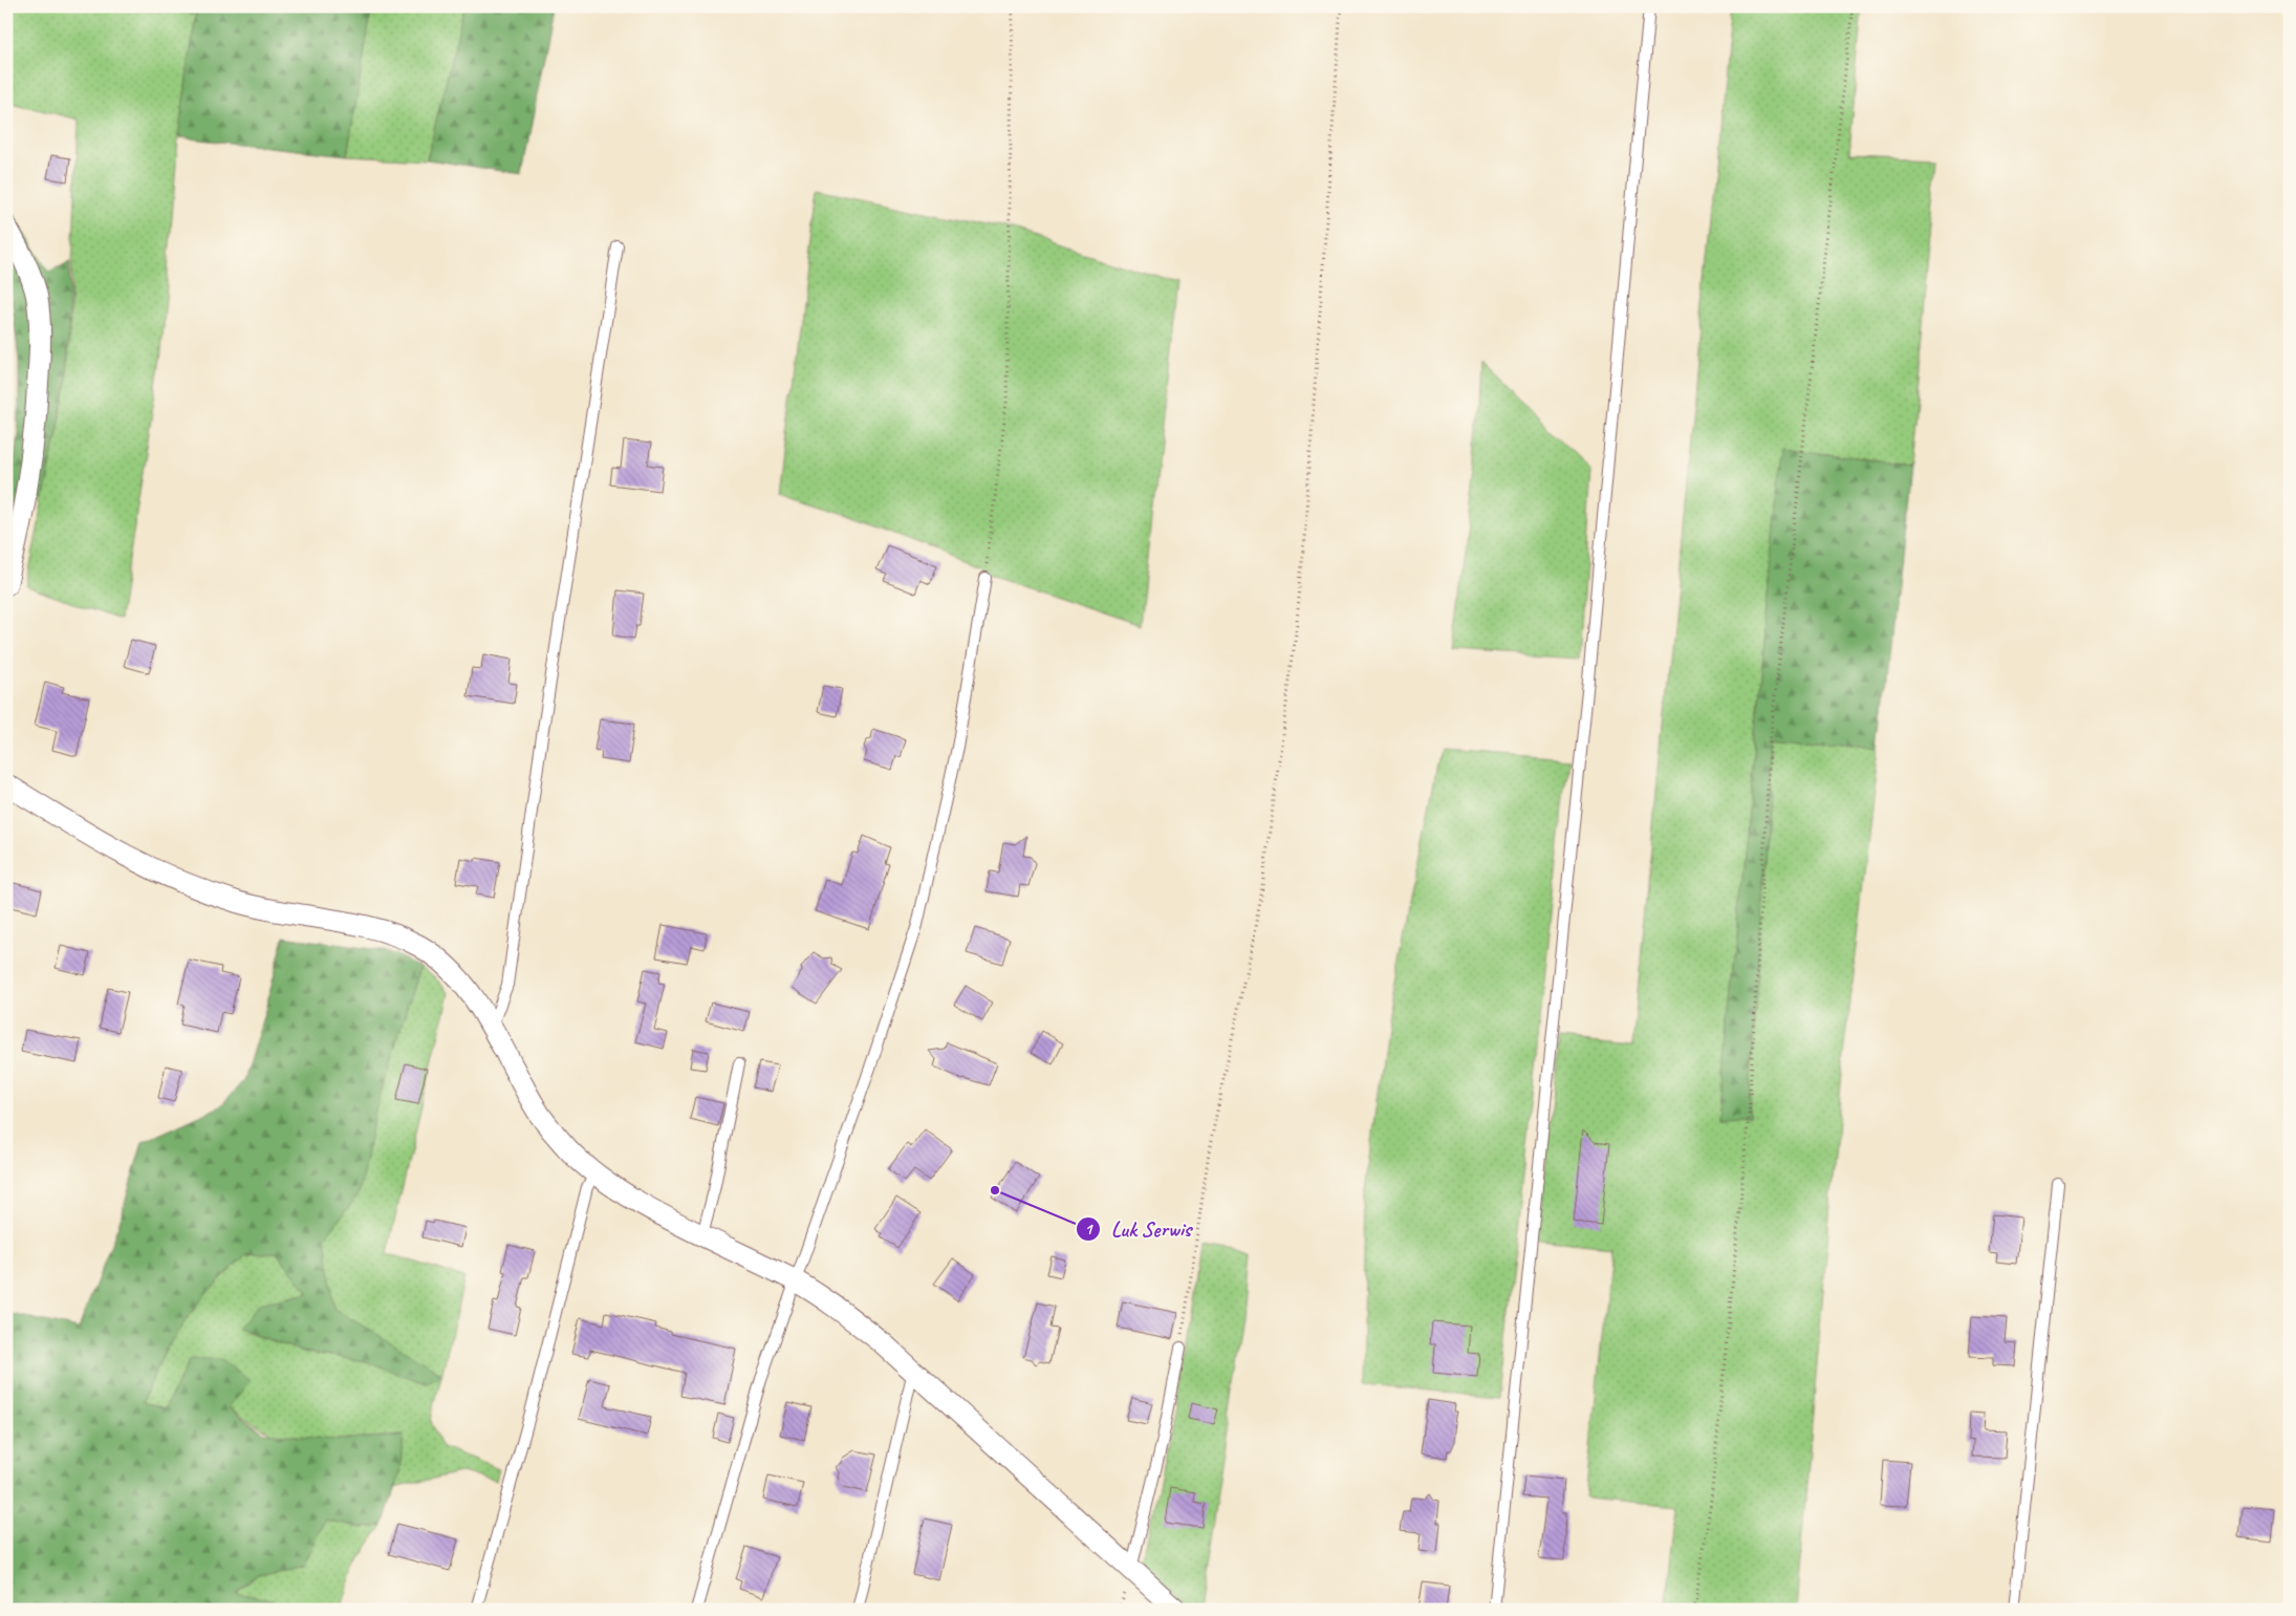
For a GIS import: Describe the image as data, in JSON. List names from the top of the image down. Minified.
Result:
{"places":["Luk Serwis"]}
